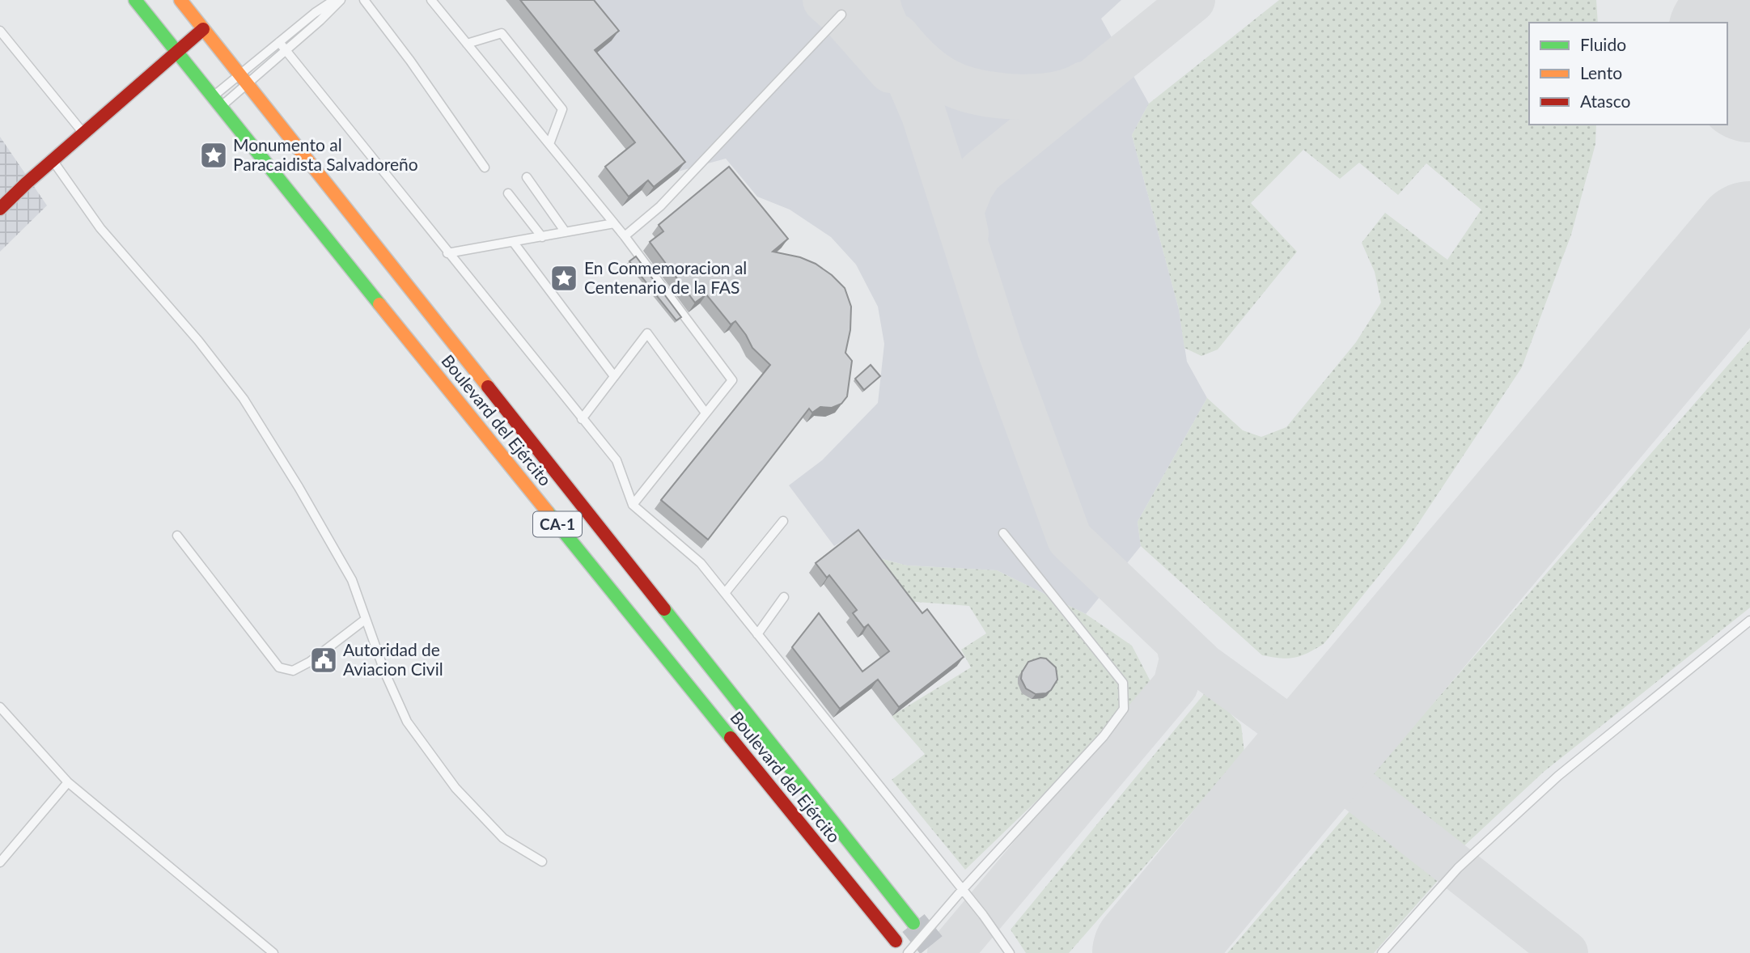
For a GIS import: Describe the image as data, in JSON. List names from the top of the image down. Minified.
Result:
{"streets":{"main road":["Boulevard del Ejército","CA-1"]},"places":{"place":["Monumento al Paracaidista Salvadoreño","En Conmemoracion al Centenario de la FAS"],"public building":["Autoridad de Aviacion Civil"]},"legend":["Fluido","Lento","Atasco"]}
